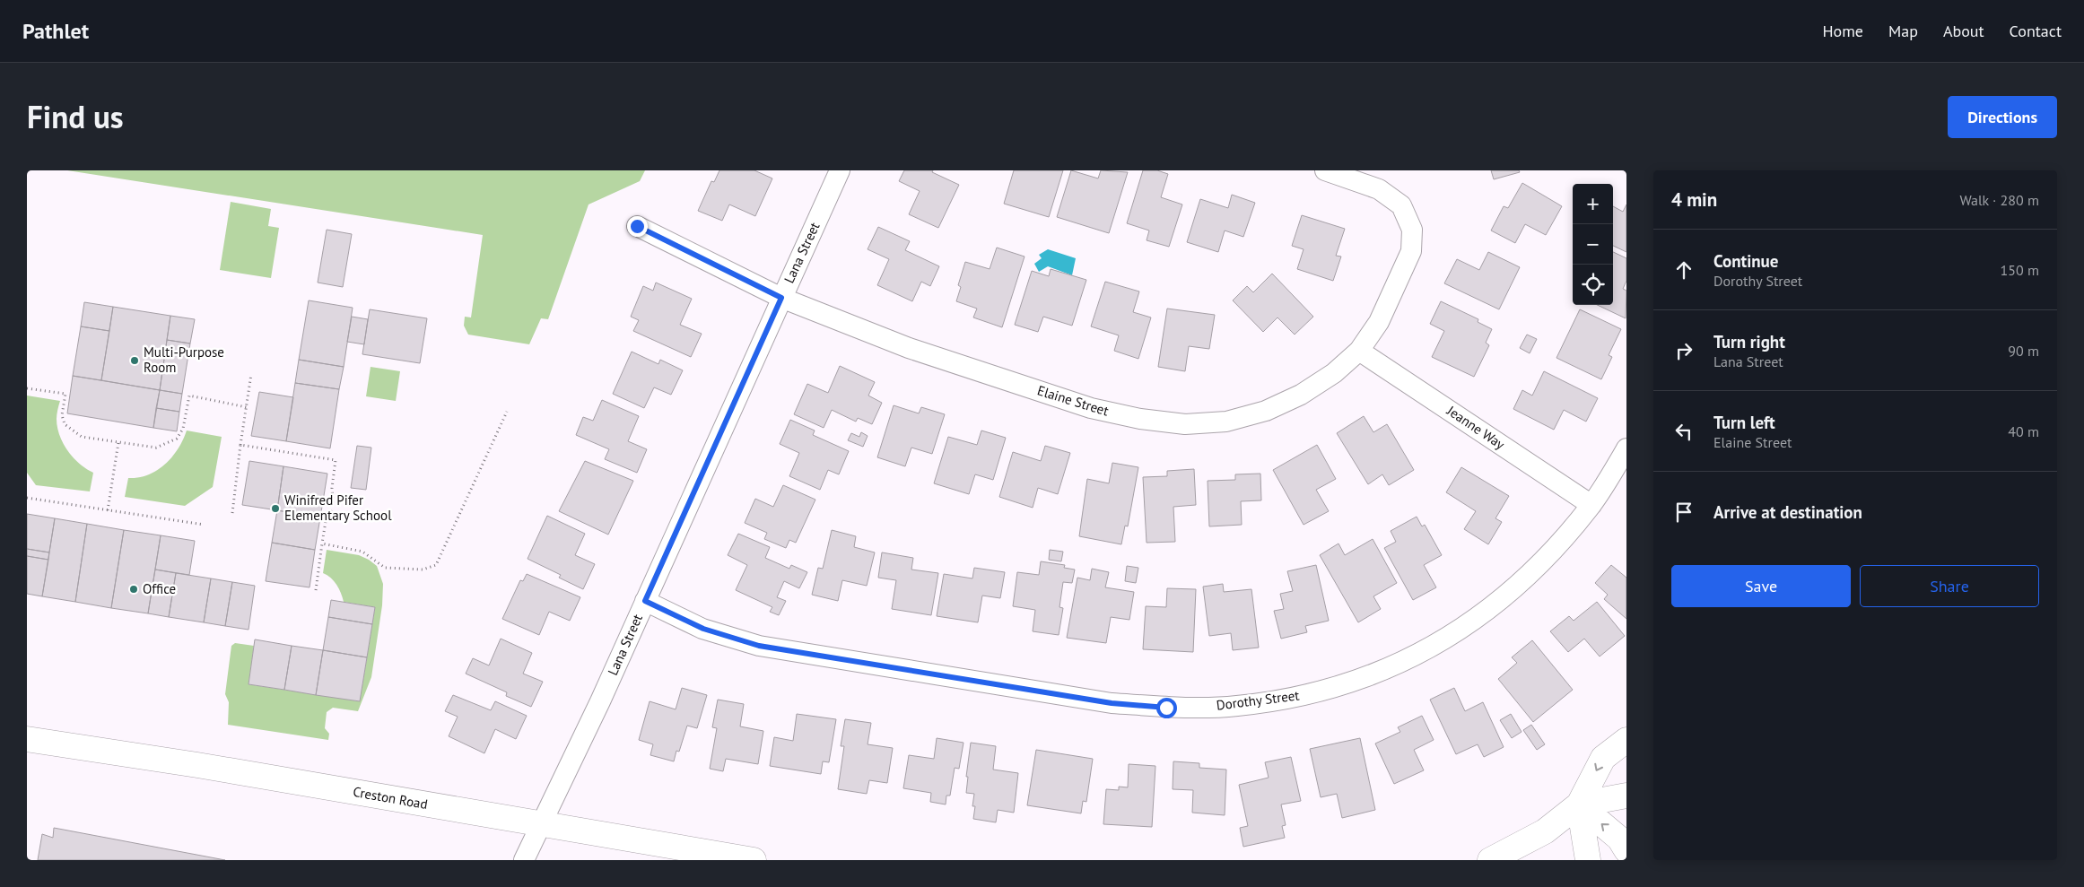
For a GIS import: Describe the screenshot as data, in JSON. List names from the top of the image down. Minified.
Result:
{"streets":{"main road":["Creston Road"],"street":["Lana Street","Elaine Street","Jeanne Way","Dorothy Street"]},"crossings":[["Lana Street","Elaine Street"],["Lana Street","Dorothy Street"],["Lana Street","Creston Road"],["Elaine Street","Jeanne Way"],["Jeanne Way","Dorothy Street"]],"places":["Multi-Purpose Room","Winifred Pifer Elementary School","Office"],"page":{"header":"Pathlet","nav":["Home","Map","About","Contact"],"title":"Find us","buttons":["Directions",["Save","Share"]],"heading":["4 min","Walk · 280 m"],"map_buttons":["+","−"],"list":[["Continue","Dorothy Street","150 m"],["Turn right","Lana Street","90 m"],["Turn left","Elaine Street","40 m"],"Arrive at destination"]}}
